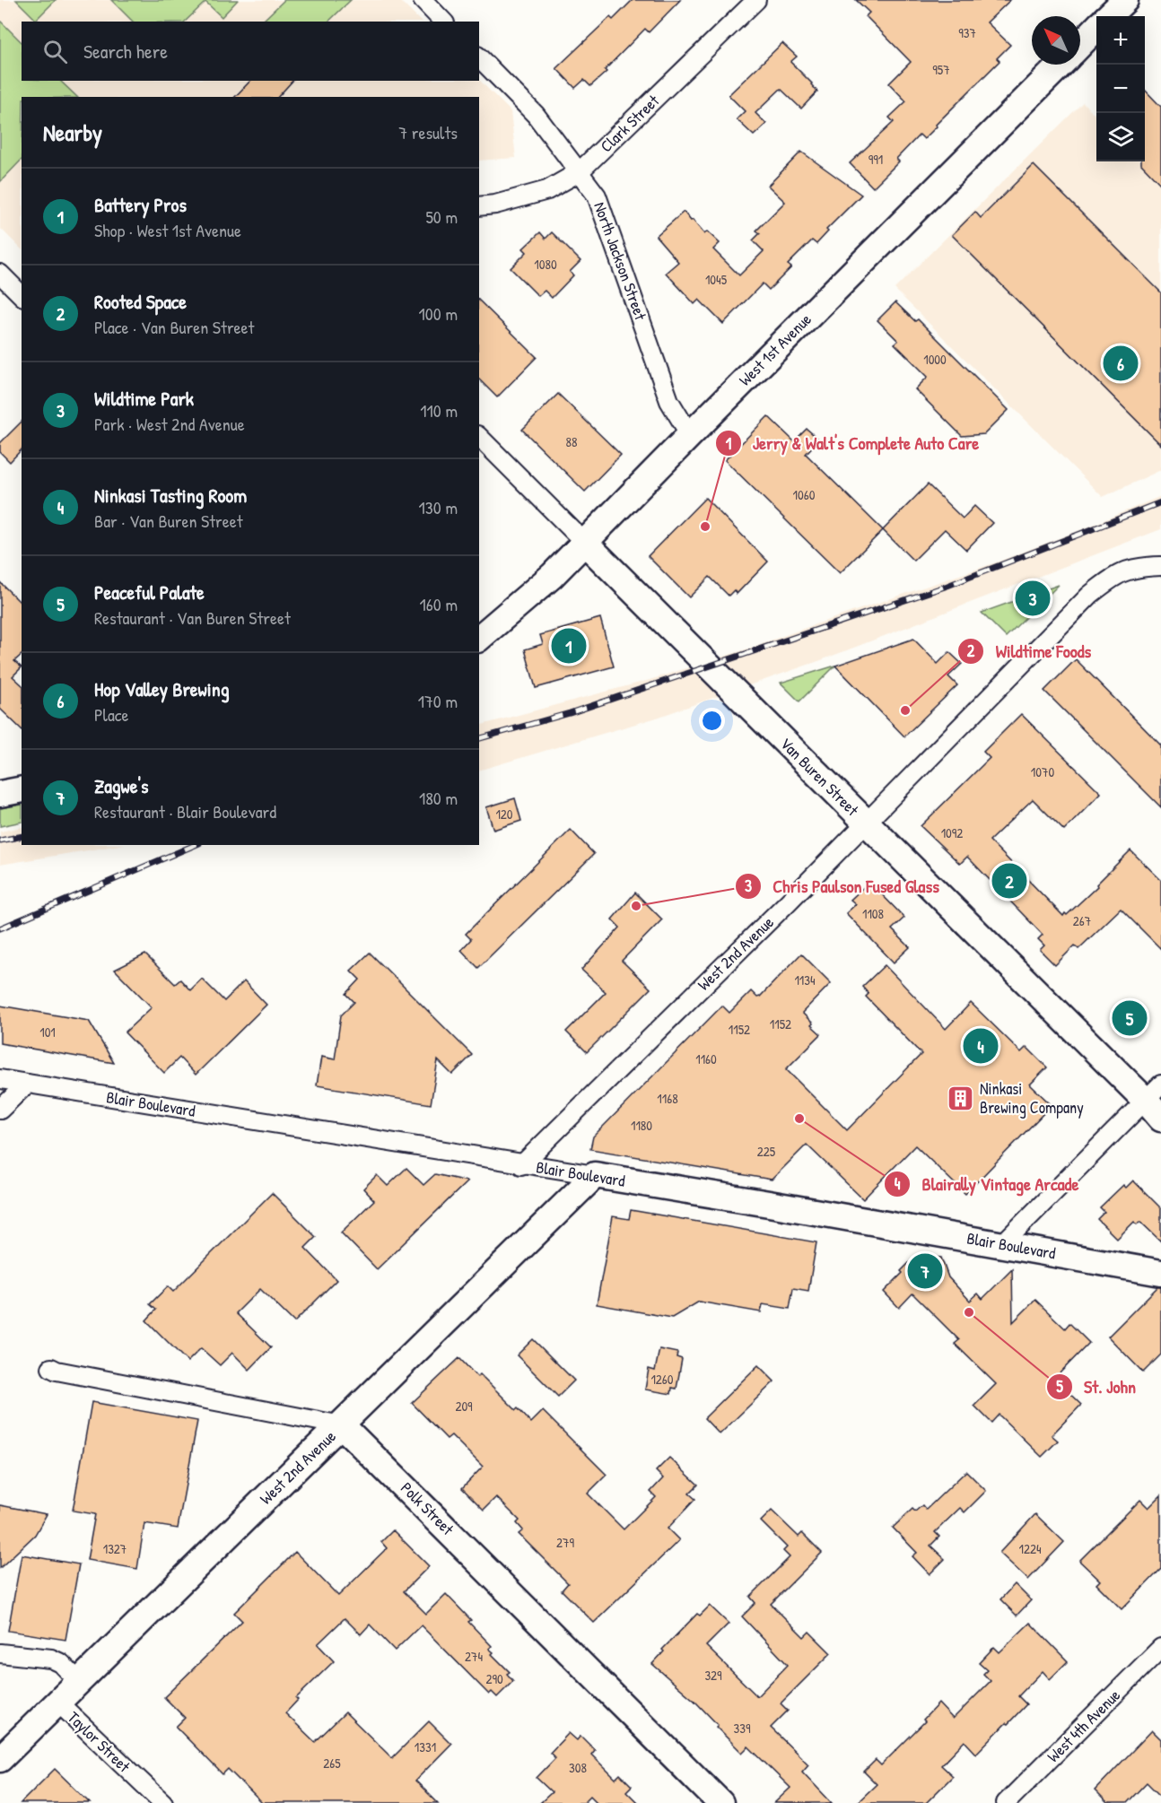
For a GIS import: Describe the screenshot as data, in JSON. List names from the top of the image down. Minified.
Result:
{"streets":{"street":["Clark Street","North Jackson Street","West 1st Avenue","Van Buren Street","West 2nd Avenue","Blair Boulevard","Polk Street","West 4th Avenue","Taylor Street"]},"crossings":[["Clark Street","North Jackson Street"],["North Jackson Street","West 1st Avenue"],["West 1st Avenue","Van Buren Street"],["Van Buren Street","West 2nd Avenue"],["West 2nd Avenue","Blair Boulevard"],["West 2nd Avenue","Polk Street"],["West 2nd Avenue","Taylor Street"]],"places":{"other":["Jerry & Walt's Complete Auto Care","Wildtime Foods","Chris Paulson Fused Glass","Blairally Vintage Arcade","St. John"],"building":["Ninkasi Brewing Company"]},"house_numbers":["937","957","991","1080","1045","1000","88","1060","1070","120","1092","1108","267","1134","1152","1152","101","1160","1168","1180","225","1260","209","279","1327","1224","274","329","290","339","1331","265","308"],"north":"top left","page":{"map_buttons":["+","−"],"search":"Search here","heading":["Nearby","7 results"],"list":[{"mark":"1","name":"Battery Pros","note":"Shop · West 1st Avenue","value":"50 m"},{"mark":"2","name":"Rooted Space","note":"Place · Van Buren Street","value":"100 m"},{"mark":"3","name":"Wildtime Park","note":"Park · West 2nd Avenue","value":"110 m"},{"mark":"4","name":"Ninkasi Tasting Room","note":"Bar · Van Buren Street","value":"130 m"},{"mark":"5","name":"Peaceful Palate","note":"Restaurant · Van Buren Street","value":"160 m"},{"mark":"6","name":"Hop Valley Brewing","note":"Place","value":"170 m"},{"mark":"7","name":"Zagwe's","note":"Restaurant · Blair Boulevard","value":"180 m"}],"pins":["6","3","1","2","5","4","7"]}}
